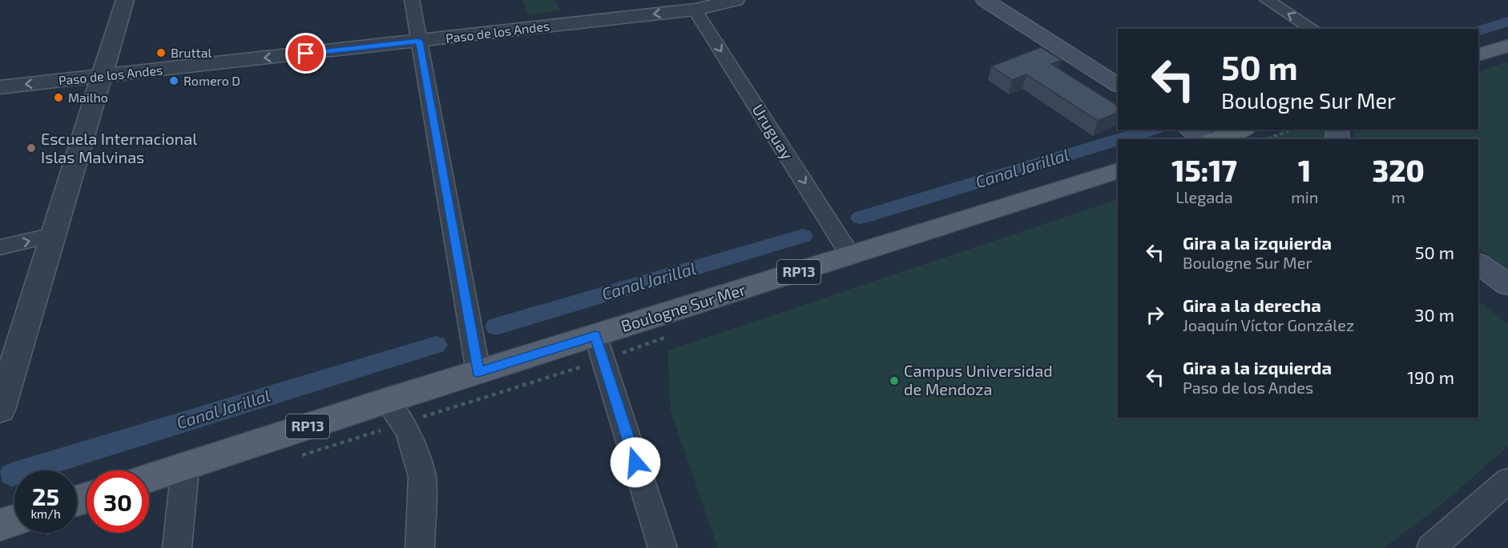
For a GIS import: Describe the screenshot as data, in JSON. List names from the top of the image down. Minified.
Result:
{"streets":{"main road":["RP13","Boulogne Sur Mer"],"street":["Paso de los Andes","Uruguay"]},"crossings":[["Paso de los Andes","Uruguay"],["Uruguay","Boulogne Sur Mer"]],"one_way":["Paso de los Andes","Uruguay"],"water":["Canal Jarillal"],"places":["Bruttal","Romero D","Mailho","Escuela Internacional Islas Malvinas","Campus Universidad de Mendoza"],"page":{"turn":["50 m","Boulogne Sur Mer"],"eta":["15:17","Llegada","1","min","320","m"],"list":[{"name":"Gira a la izquierda","note":"Boulogne Sur Mer","value":"50 m"},{"name":"Gira a la derecha","note":"Joaquín Víctor González","value":"30 m"},{"name":"Gira a la izquierda","note":"Paso de los Andes","value":"190 m"}],"speed":"25 km/h","limit":"30"}}
